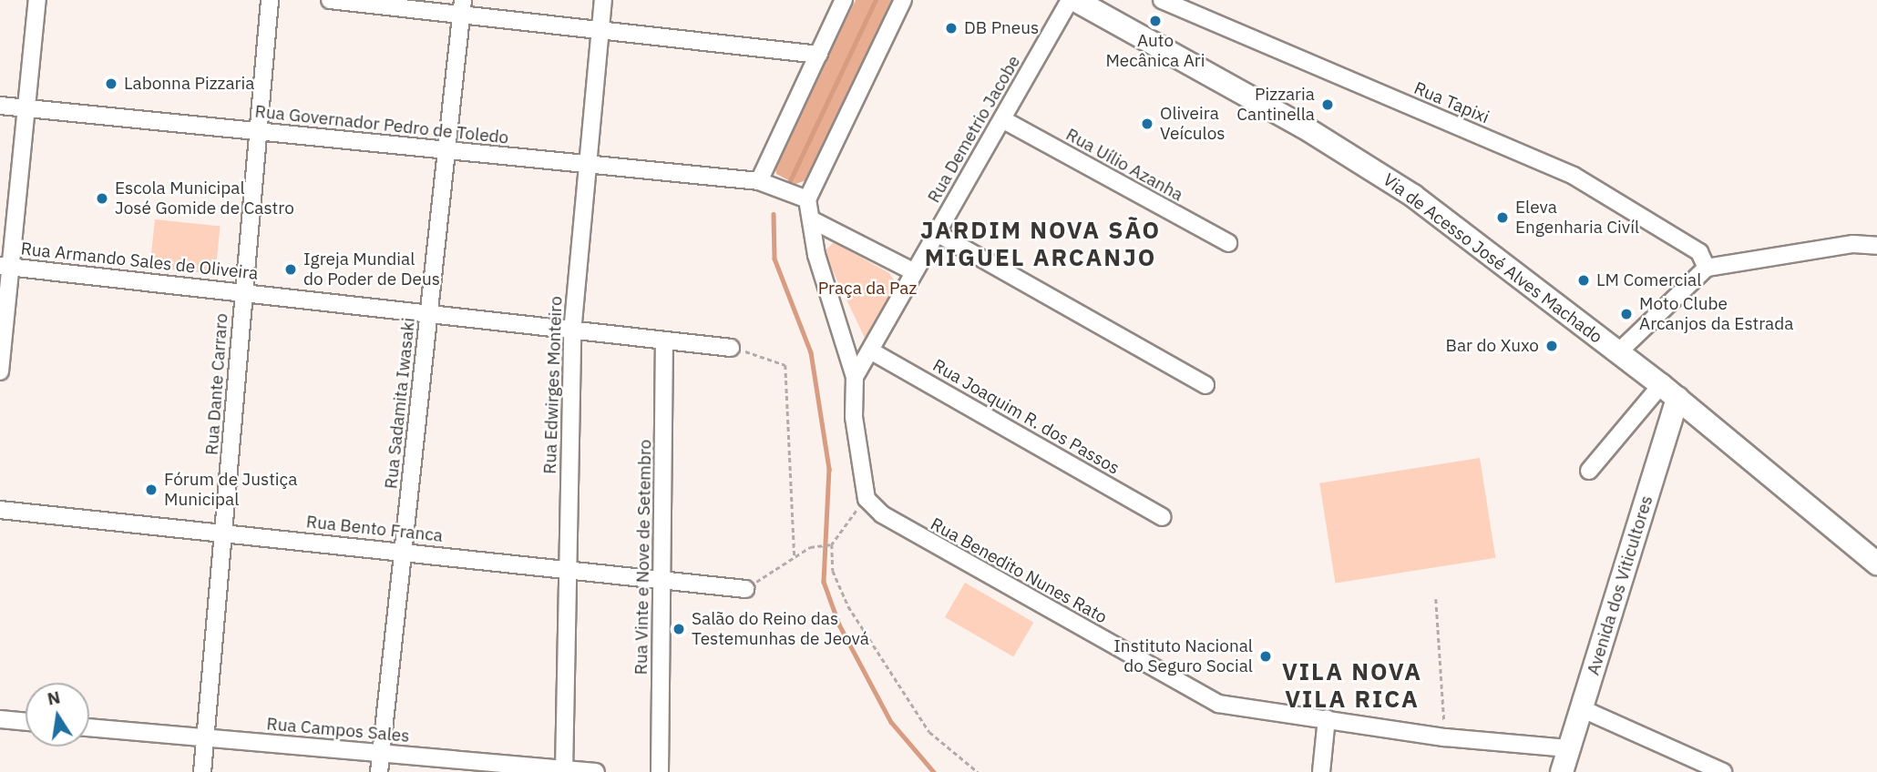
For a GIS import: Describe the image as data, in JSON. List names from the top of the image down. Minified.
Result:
{"streets":{"main road":["Via de Acesso José Alves Machado","Avenida dos Viticultores"],"street":["Rua Tapixi","Rua Governador Pedro de Toledo","Rua Demetrio Jacobe","Rua Uílio Azanha","Rua Armando Sales de Oliveira","Rua Dante Carraro","Rua Edwirges Monteiro","Rua Sadamita Iwasaki","Rua Joaquim R. dos Passos","Rua Bento Franca","Rua Vinte e Nove de Setembro","Rua Benedito Nunes Rato","Rua Campos Sales"]},"crossings":[["Rua Governador Pedro de Toledo","Rua Dante Carraro"],["Rua Governador Pedro de Toledo","Rua Edwirges Monteiro"],["Rua Governador Pedro de Toledo","Rua Sadamita Iwasaki"],["Rua Demetrio Jacobe","Rua Uílio Azanha"],["Rua Demetrio Jacobe","Rua Joaquim R. dos Passos"],["Via de Acesso José Alves Machado","Avenida dos Viticultores"],["Rua Armando Sales de Oliveira","Rua Dante Carraro"],["Rua Armando Sales de Oliveira","Rua Edwirges Monteiro"],["Rua Armando Sales de Oliveira","Rua Sadamita Iwasaki"],["Rua Armando Sales de Oliveira","Rua Vinte e Nove de Setembro"],["Rua Dante Carraro","Rua Bento Franca"],["Rua Dante Carraro","Rua Campos Sales"],["Rua Edwirges Monteiro","Rua Bento Franca"],["Rua Edwirges Monteiro","Rua Campos Sales"],["Rua Sadamita Iwasaki","Rua Bento Franca"],["Rua Sadamita Iwasaki","Rua Campos Sales"],["Rua Bento Franca","Rua Vinte e Nove de Setembro"],["Rua Benedito Nunes Rato","Avenida dos Viticultores"]],"districts":["JARDIM NOVA SÃO MIGUEL ARCANJO","VILA NOVA VILA RICA"],"parks":["Praça da Paz"],"places":["Auto Mecânica Ari","DB Pneus","Labonna Pizzaria","Pizzaria Cantinella","Oliveira Veículos","Escola Municipal José Gomide de Castro","Eleva Engenharia Civíl","Igreja Mundial do Poder de Deus","LM Comercial","Moto Clube Arcanjos da Estrada","Bar do Xuxo","Fórum de Justiça Municipal","Salão do Reino das Testemunhas de Jeová","Instituto Nacional do Seguro Social"],"north":"top"}
